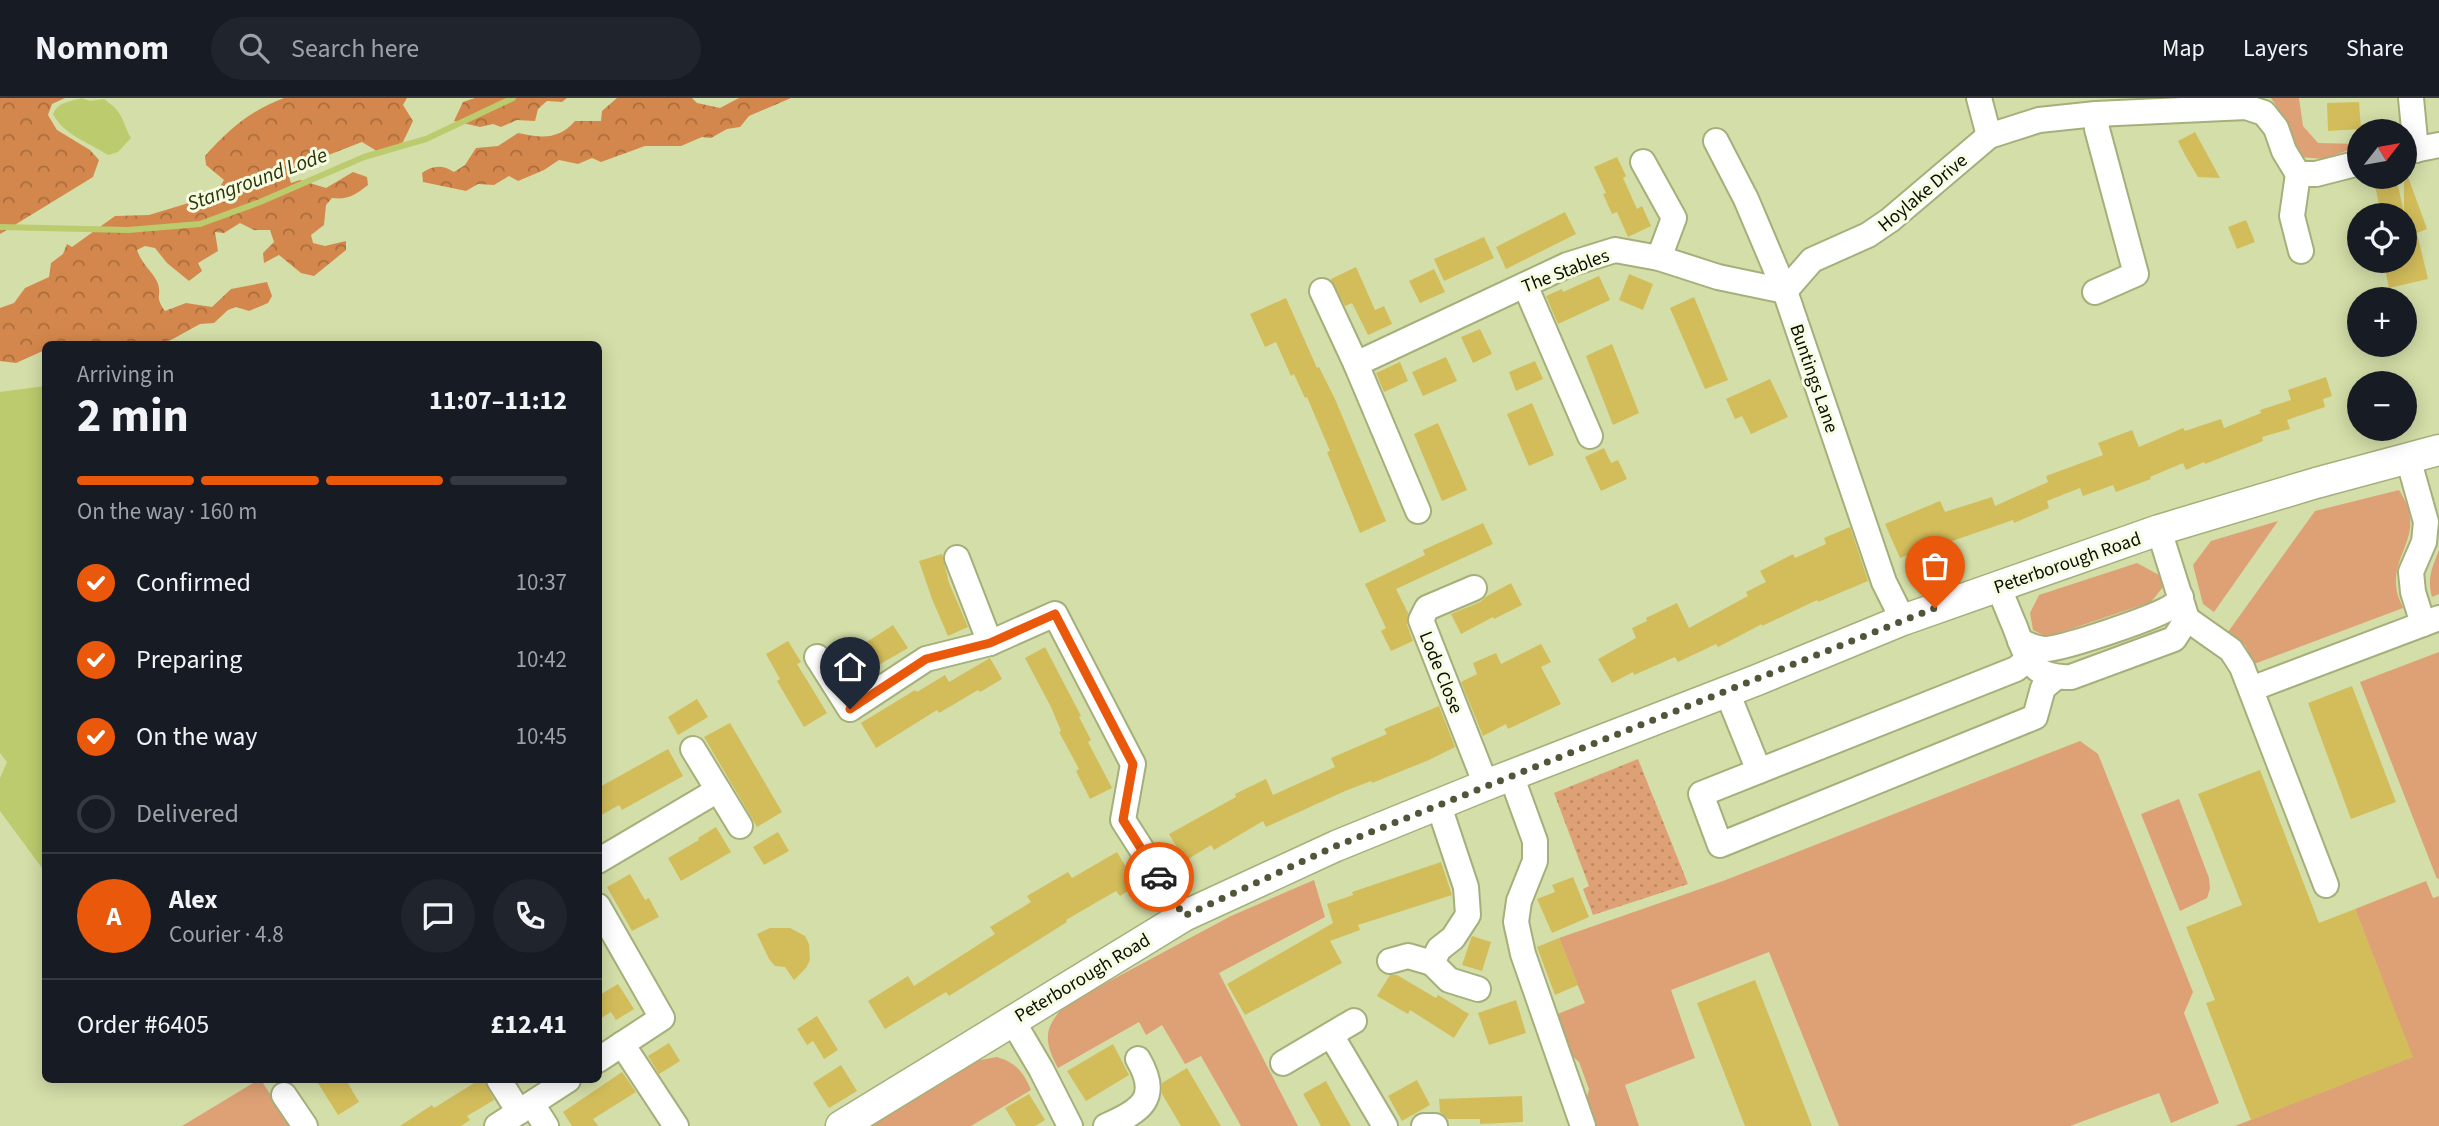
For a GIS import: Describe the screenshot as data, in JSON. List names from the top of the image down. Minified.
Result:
{"streets":{"main road":["Peterborough Road"],"street":["Hoylake Drive","The Stables","Buntings Lane","Lode Close"]},"crossings":[["Hoylake Drive","The Stables"],["Hoylake Drive","Buntings Lane"],["The Stables","Buntings Lane"],["Buntings Lane","Peterborough Road"],["Peterborough Road","Lode Close"]],"water":["Stanground Lode"],"north":"top right","page":{"header":"Nomnom","search":"Search here","nav":["Map","Layers","Share"],"map_buttons":["+","−"],"heading":["2 min","Arriving in","11:07–11:12"],"panel":["Alex","Courier · 4.8","Order #6405","£12.41"],"bar":"On the way · 160 m","list":[["Confirmed","10:37"],["Preparing","10:42"],["On the way","10:45"],"Delivered"],"round":"A"}}
